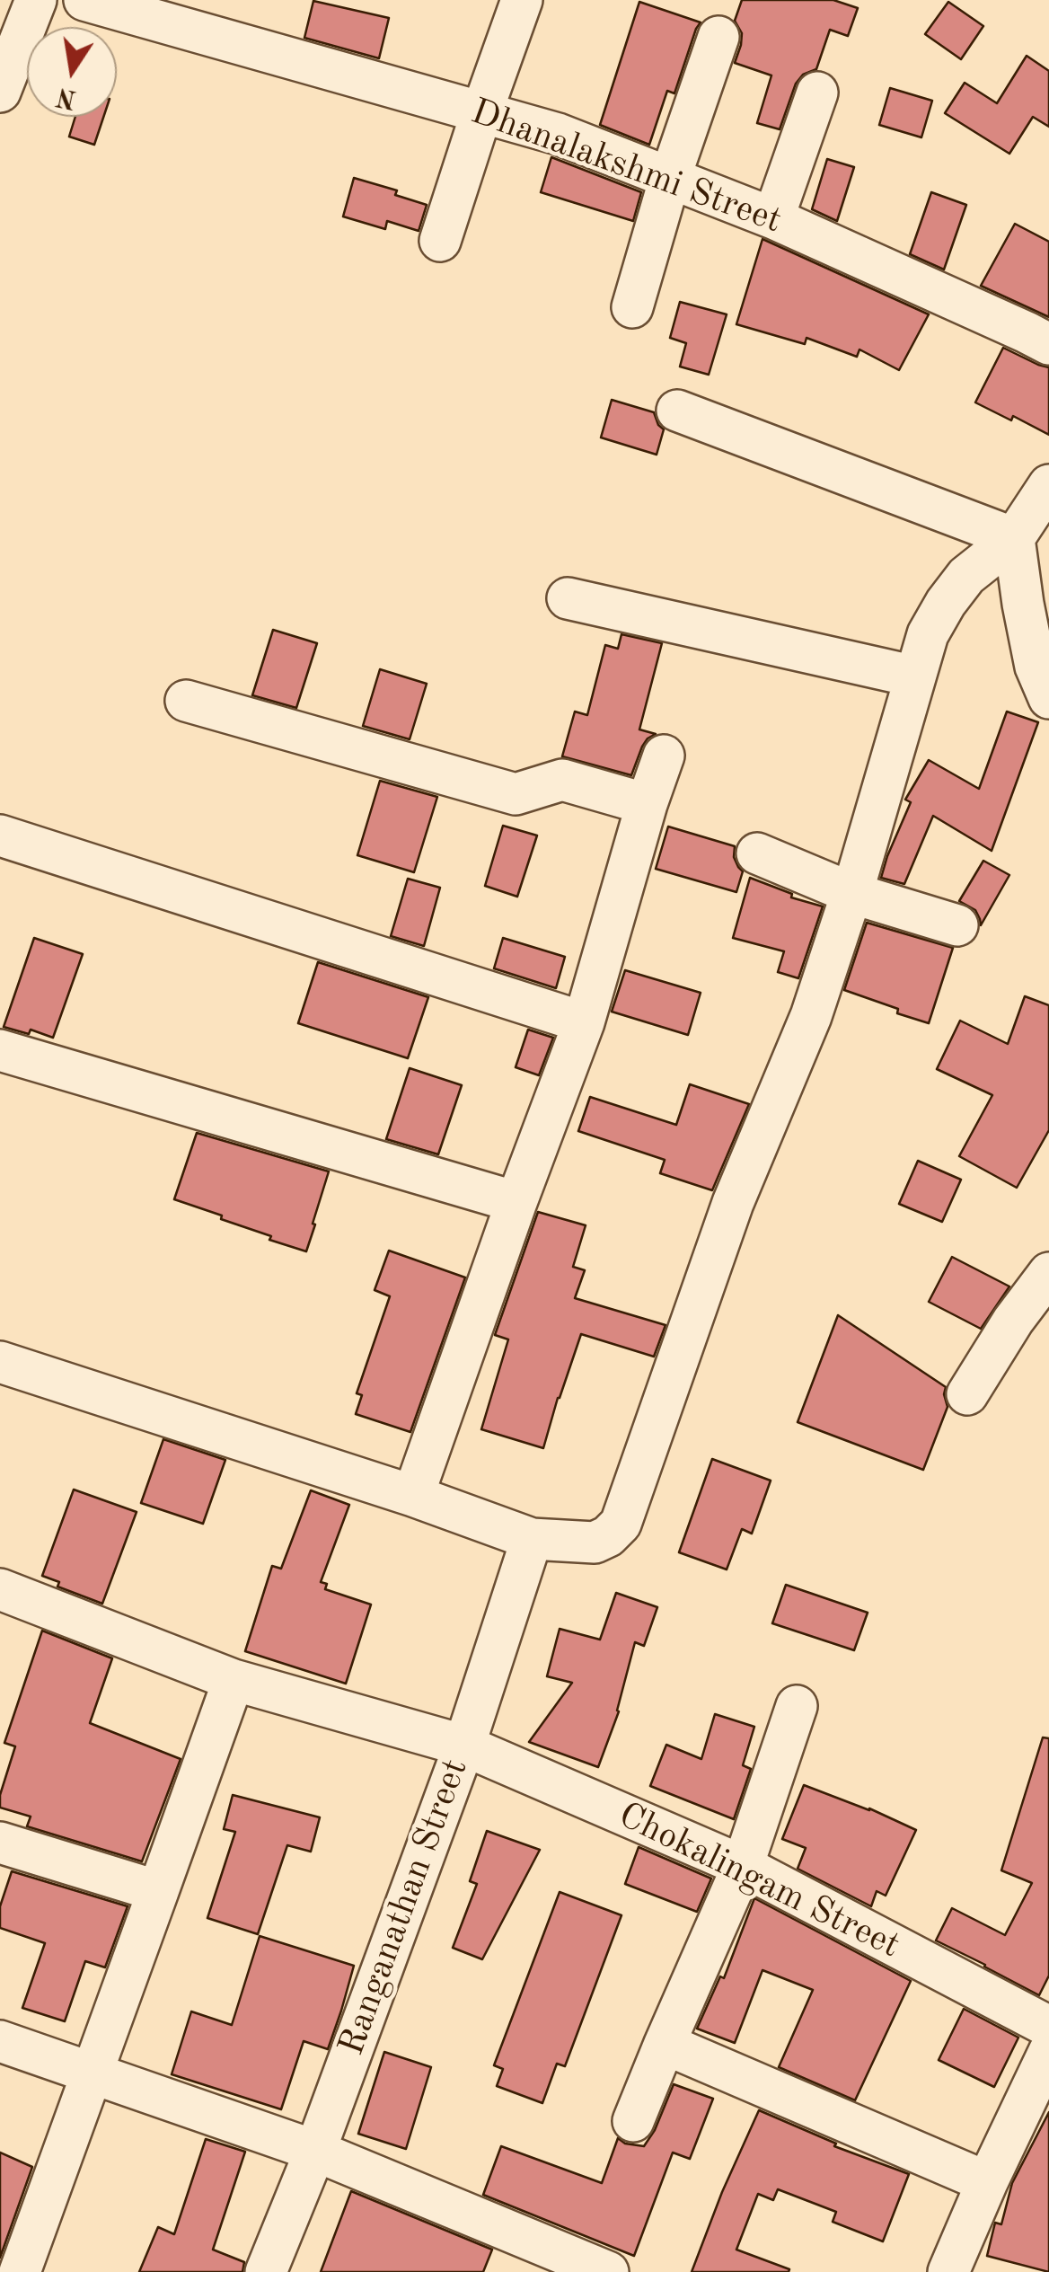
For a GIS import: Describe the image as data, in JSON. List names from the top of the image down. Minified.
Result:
{"streets":{"street":["Dhanalakshmi Street","Chokalingam Street","Ranganathan Street"]},"crossings":[["Chokalingam Street","Ranganathan Street"]],"north":"bottom"}
